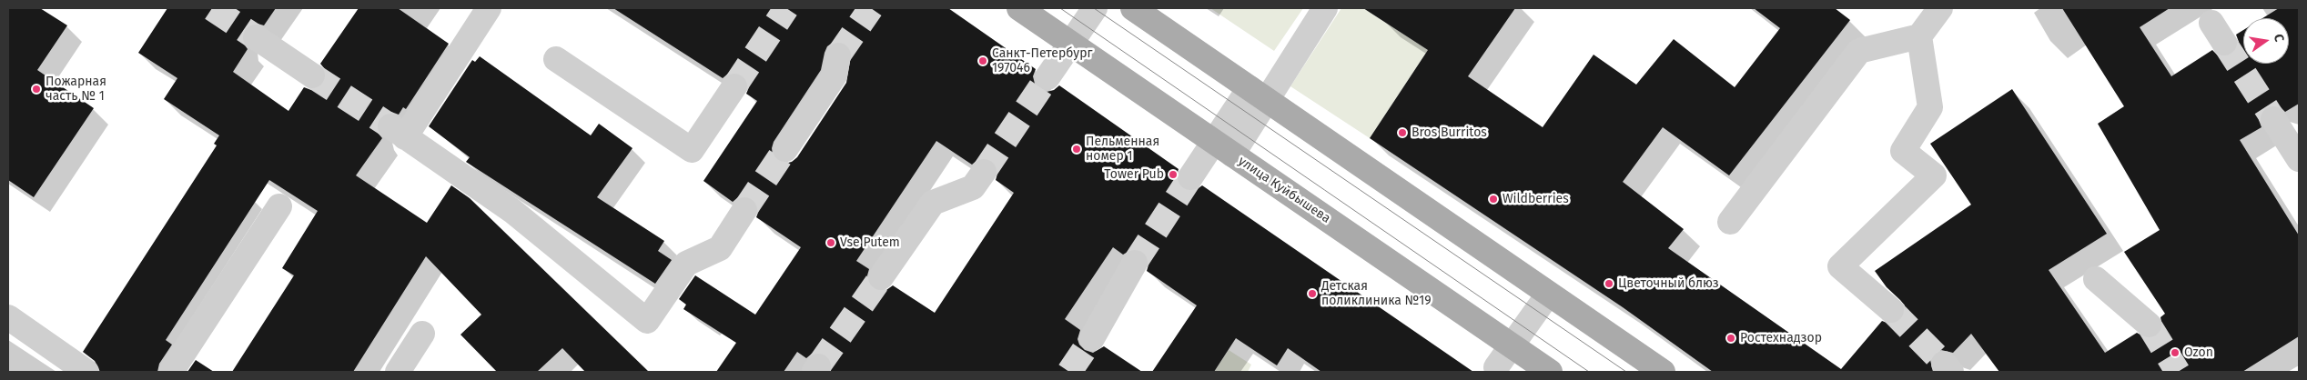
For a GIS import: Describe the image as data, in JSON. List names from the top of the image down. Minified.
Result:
{"streets":{"main road":["улица Куйбышева"]},"places":["Санкт-Петербург 197046","Пожарная часть № 1","Bros Burritos","Пельменная номер 1","Tower Pub","Wildberries","Vse Putem","Цветочный блюз","Детская поликлиника №19","Ростехнадзор","Ozon"],"north":"right"}
